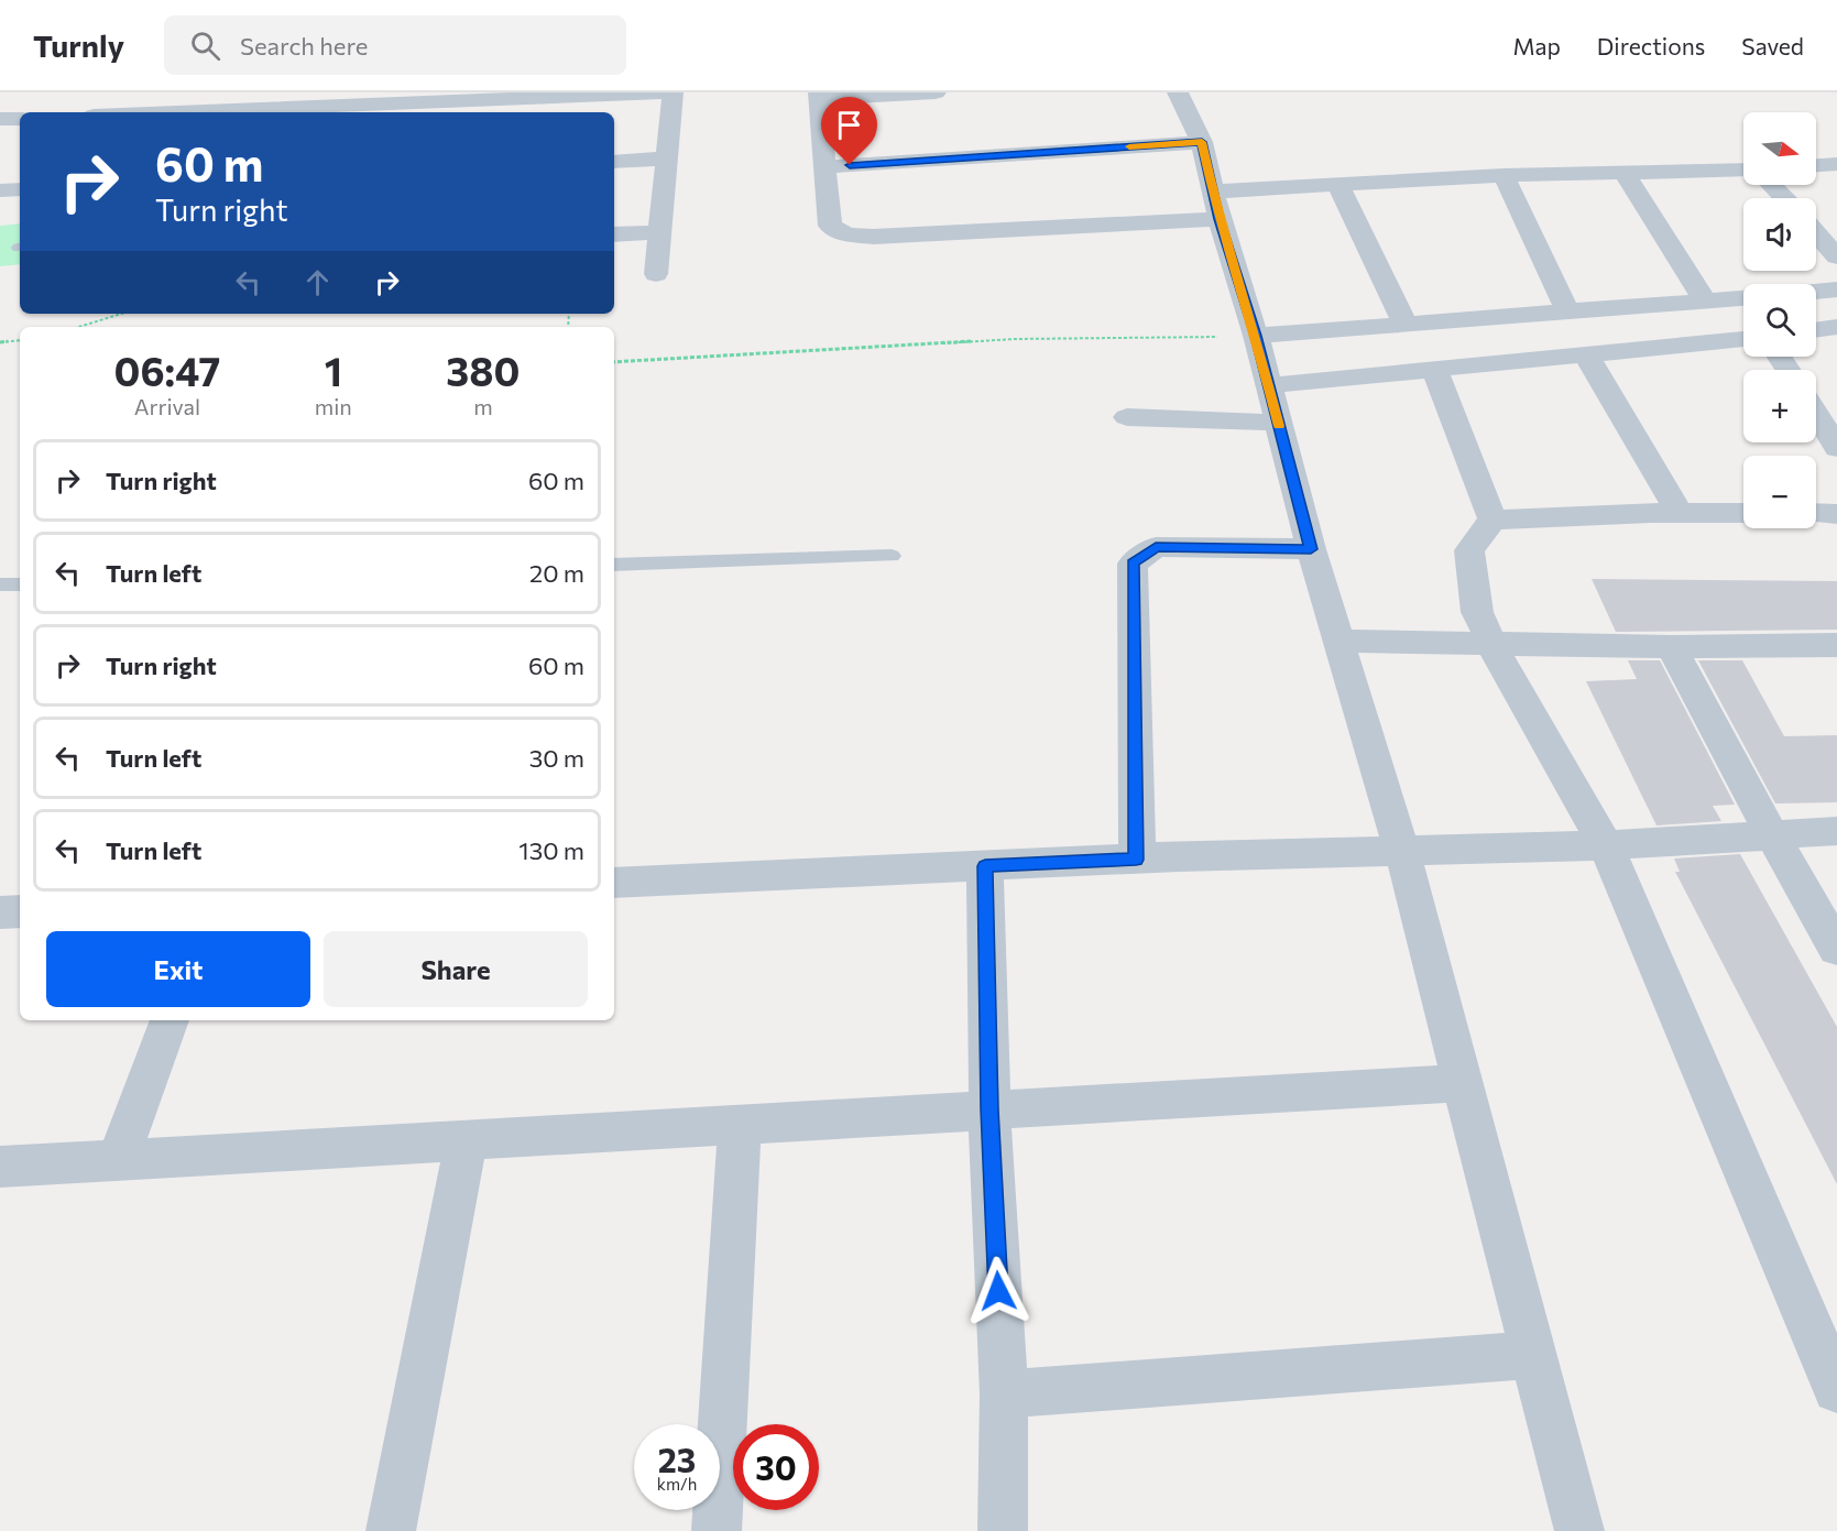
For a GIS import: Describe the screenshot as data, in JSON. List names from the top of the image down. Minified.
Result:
{"north":"right","page":{"header":"Turnly","search":"Search here","nav":["Map","Directions","Saved"],"map_buttons":["+","−"],"turn":["60 m","Turn right"],"eta":["06:47","Arrival","1","min","380","m"],"list":[{"name":"Turn right","value":"60 m"},{"name":"Turn left","value":"20 m"},{"name":"Turn right","value":"60 m"},{"name":"Turn left","value":"30 m"},{"name":"Turn left","value":"130 m"}],"buttons":["Exit","Share"],"speed":"23 km/h","limit":"30"}}
